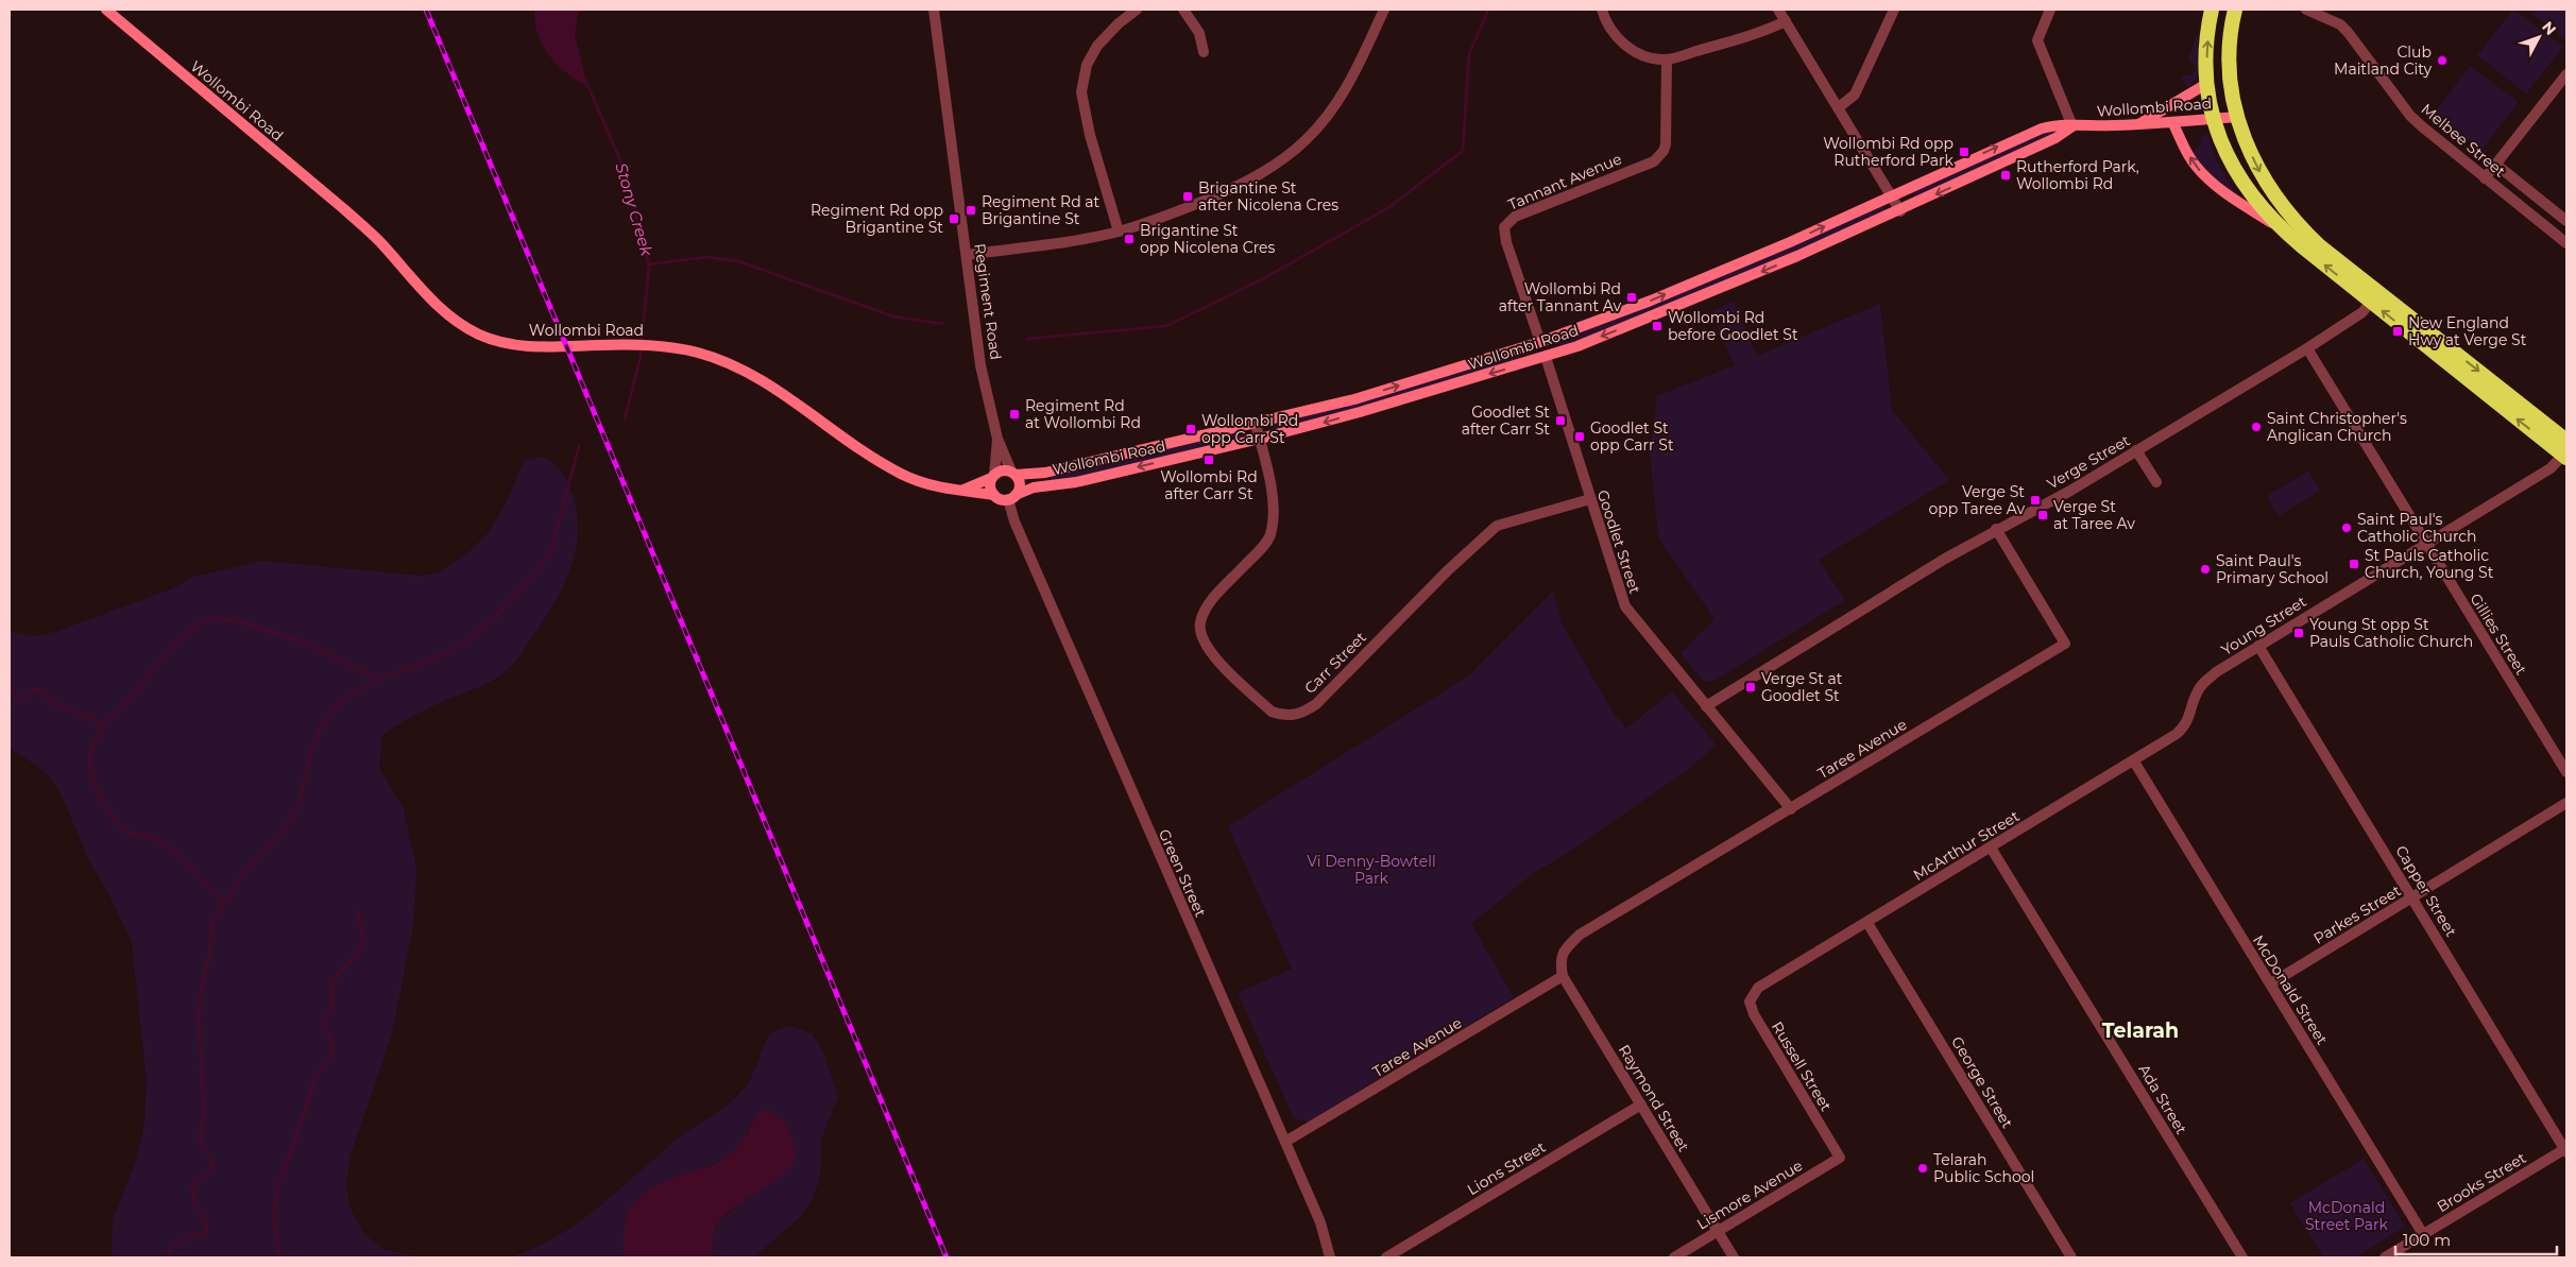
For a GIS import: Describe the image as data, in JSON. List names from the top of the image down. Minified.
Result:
{"streets":{"main road":["Wollombi Road"],"street":["Melbee Street","Tannant Avenue","Regiment Road","Verge Street","Goodlet Street","Young Street","Gillies Street","Carr Street","Taree Avenue","McArthur Street","Green Street","Capper Street","Parkes Street","McDonald Street","Russell Street","George Street","Raymond Street","Ada Street","Lions Street","Brooks Street","Lismore Avenue"]},"crossings":[["Wollombi Road","Tannant Avenue"],["Wollombi Road","Regiment Road"],["Wollombi Road","Goodlet Street"],["Wollombi Road","Carr Street"],["Wollombi Road","Green Street"],["Tannant Avenue","Goodlet Street"],["Regiment Road","Green Street"],["Verge Street","Goodlet Street"],["Verge Street","Gillies Street"],["Verge Street","Taree Avenue"],["Goodlet Street","Carr Street"],["Goodlet Street","Taree Avenue"],["Young Street","Gillies Street"],["Young Street","McArthur Street"],["Young Street","Capper Street"],["Taree Avenue","Green Street"],["Taree Avenue","Raymond Street"],["McArthur Street","McDonald Street"],["McArthur Street","Russell Street"],["McArthur Street","George Street"],["McArthur Street","Ada Street"],["Capper Street","Parkes Street"],["Capper Street","Brooks Street"],["Parkes Street","McDonald Street"],["McDonald Street","Brooks Street"],["Russell Street","Lismore Avenue"],["Raymond Street","Lions Street"],["Raymond Street","Lismore Avenue"]],"districts":["Telarah"],"water":["Stony Creek"],"parks":["Vi Denny-Bowtell Park","McDonald Street Park"],"places":{"other":["Club Maitland City","Saint Christopher's Anglican Church","Saint Paul's Catholic Church","Saint Paul's Primary School","Telarah Public School"],"transit":["Wollombi Rd opp Rutherford Park","Rutherford Park, Wollombi Rd","Brigantine St after Nicolena Cres","Regiment Rd at Brigantine St","Regiment Rd opp Brigantine St","Brigantine St opp Nicolena Cres","Wollombi Rd after Tannant Av","Wollombi Rd before Goodlet St","New England Hwy at Verge St","Regiment Rd at Wollombi Rd","Goodlet St after Carr St","Wollombi Rd opp Carr St","Goodlet St opp Carr St","Wollombi Rd after Carr St","Verge St opp Taree Av","Verge St at Taree Av","St Pauls Catholic Church, Young St","Young St opp St Pauls Catholic Church","Verge St at Goodlet St"]},"scale_bar":"100 m","north":"top right"}
